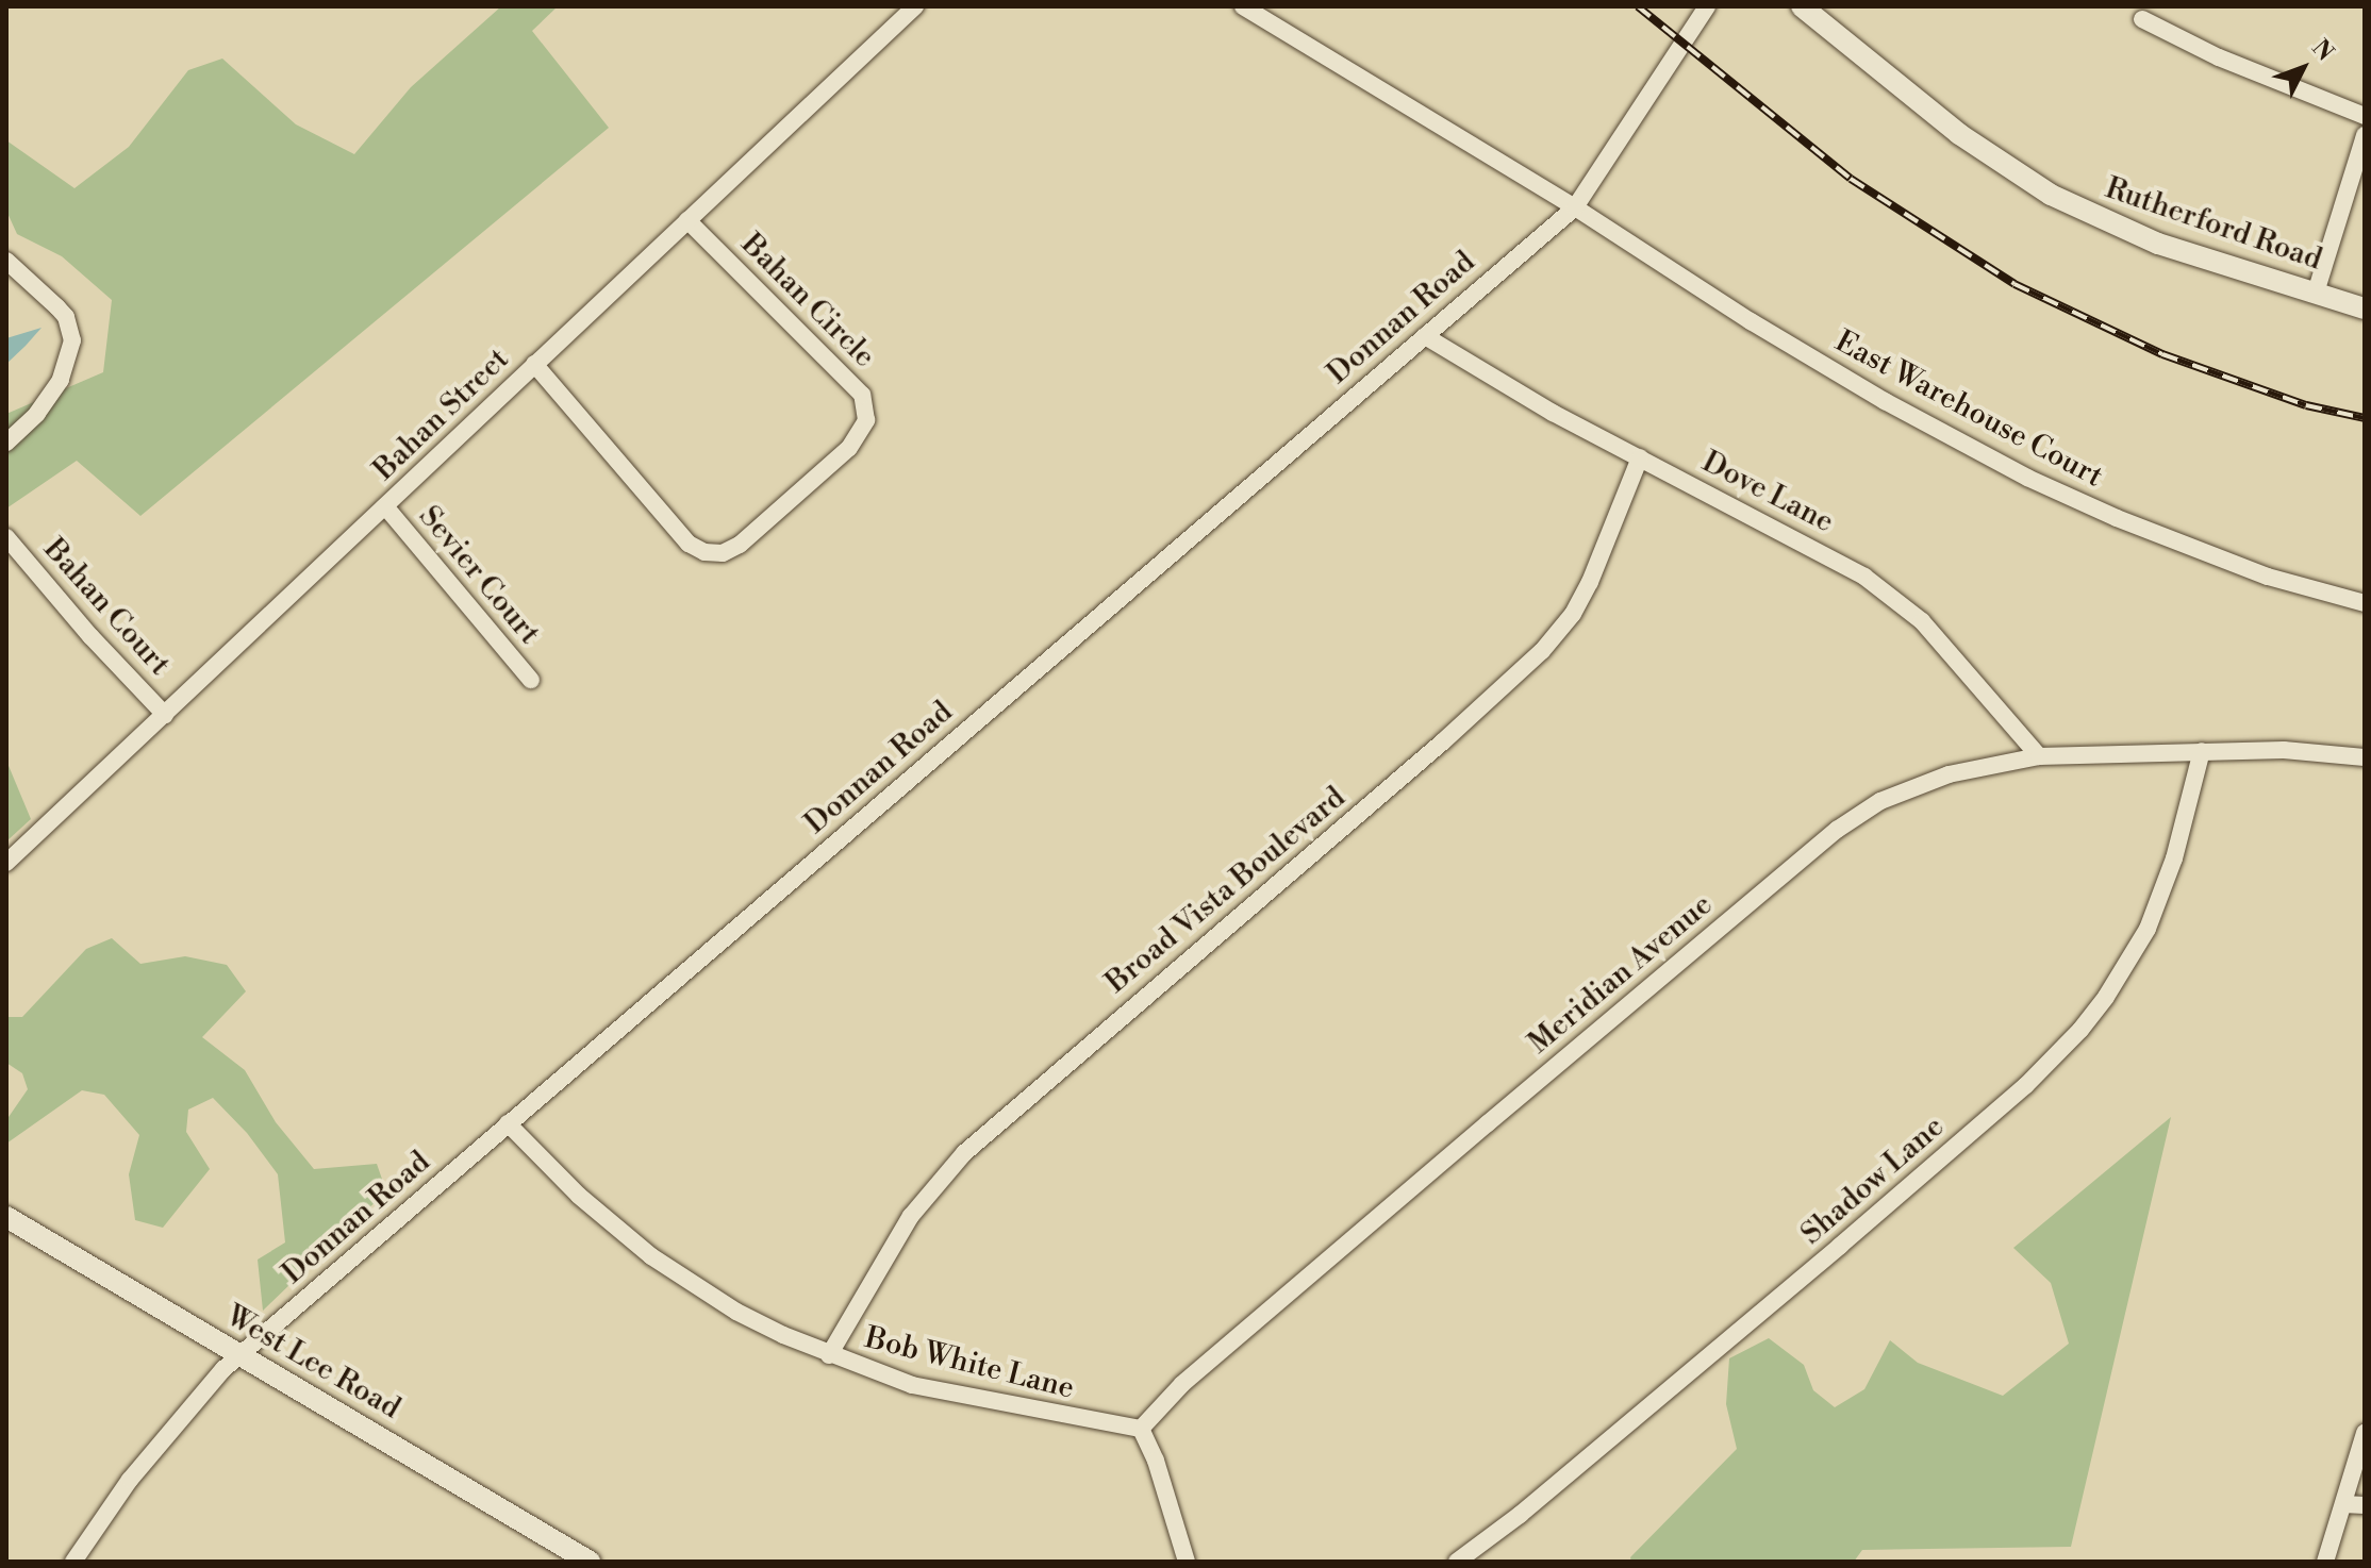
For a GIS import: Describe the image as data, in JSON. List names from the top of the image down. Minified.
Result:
{"streets":{"street":["Rutherford Road","Bahan Circle","Donnan Road","East Warehouse Court","Bahan Street","Dove Lane","Sevier Court","Bahan Court","Broad Vista Boulevard","Meridian Avenue","Shadow Lane","West Lee Road","Bob White Lane"]},"crossings":[["Bahan Circle","Bahan Street"],["Donnan Road","East Warehouse Court"],["Donnan Road","Dove Lane"],["Donnan Road","West Lee Road"],["Donnan Road","Bob White Lane"],["Bahan Street","Sevier Court"],["Bahan Street","Bahan Court"],["Dove Lane","Broad Vista Boulevard"],["Dove Lane","Meridian Avenue"],["Broad Vista Boulevard","Bob White Lane"],["Meridian Avenue","Shadow Lane"],["Meridian Avenue","Bob White Lane"]],"north":"top right"}
